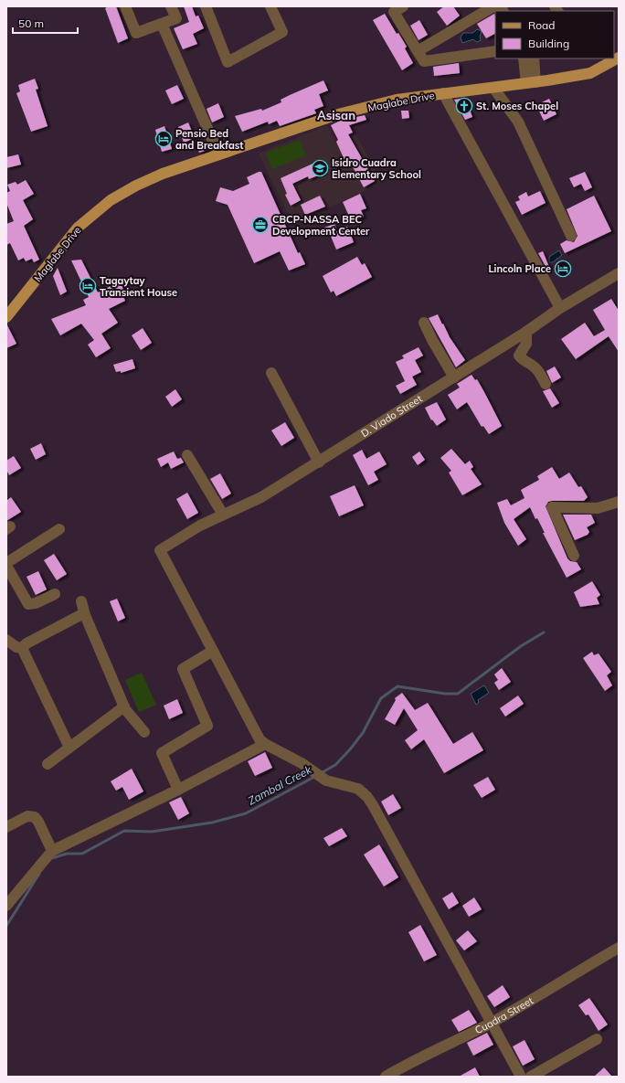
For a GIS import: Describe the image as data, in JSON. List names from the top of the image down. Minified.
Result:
{"streets":{"main road":["Maglabe Drive"],"street":["D. Viado Street","Cuadra Street"]},"districts":["Asisan"],"water":["Zambal Creek"],"places":{"church":["St. Moses Chapel"],"hotel":["Pensio Bed and Breakfast","Lincoln Place","Tagaytay Transient House"],"school or university":["Isidro Cuadra Elementary School"],"office":["CBCP-NASSA BEC Development Center"]},"legend":["Road","Building"],"scale_bar":"50 m"}
